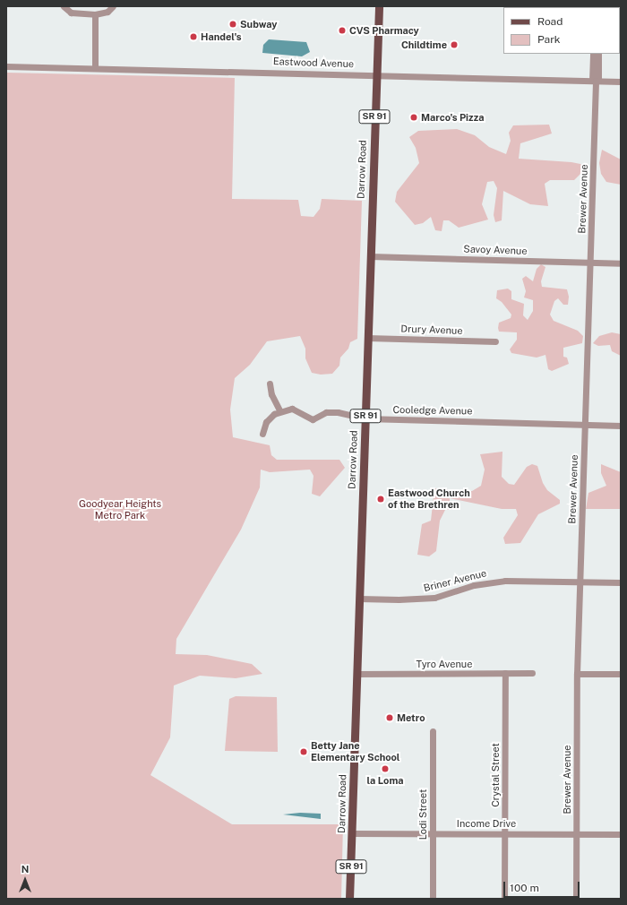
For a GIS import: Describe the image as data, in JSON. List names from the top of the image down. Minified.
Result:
{"streets":{"main road":["SR 91","Darrow Road"],"street":["Eastwood Avenue","Brewer Avenue","Savoy Avenue","Drury Avenue","Cooledge Avenue","Briner Avenue","Tyro Avenue","Crystal Street","Lodi Street","Income Drive"]},"crossings":[["Eastwood Avenue","Darrow Road"],["Eastwood Avenue","Brewer Avenue"],["Darrow Road","Savoy Avenue"],["Darrow Road","Drury Avenue"],["Darrow Road","Cooledge Avenue"],["Darrow Road","Briner Avenue"],["Darrow Road","Tyro Avenue"],["Darrow Road","Income Drive"],["Brewer Avenue","Savoy Avenue"],["Brewer Avenue","Cooledge Avenue"],["Brewer Avenue","Briner Avenue"],["Brewer Avenue","Income Drive"],["Tyro Avenue","Crystal Street"],["Crystal Street","Income Drive"],["Lodi Street","Income Drive"]],"parks":["Goodyear Heights Metro Park"],"places":["Subway","CVS Pharmacy","Handel's","Childtime","Marco's Pizza","Eastwood Church of the Brethren","Metro","Betty Jane Elementary School","la Loma"],"legend":["Road","Park"],"scale_bar":"100 m","north":"top"}
